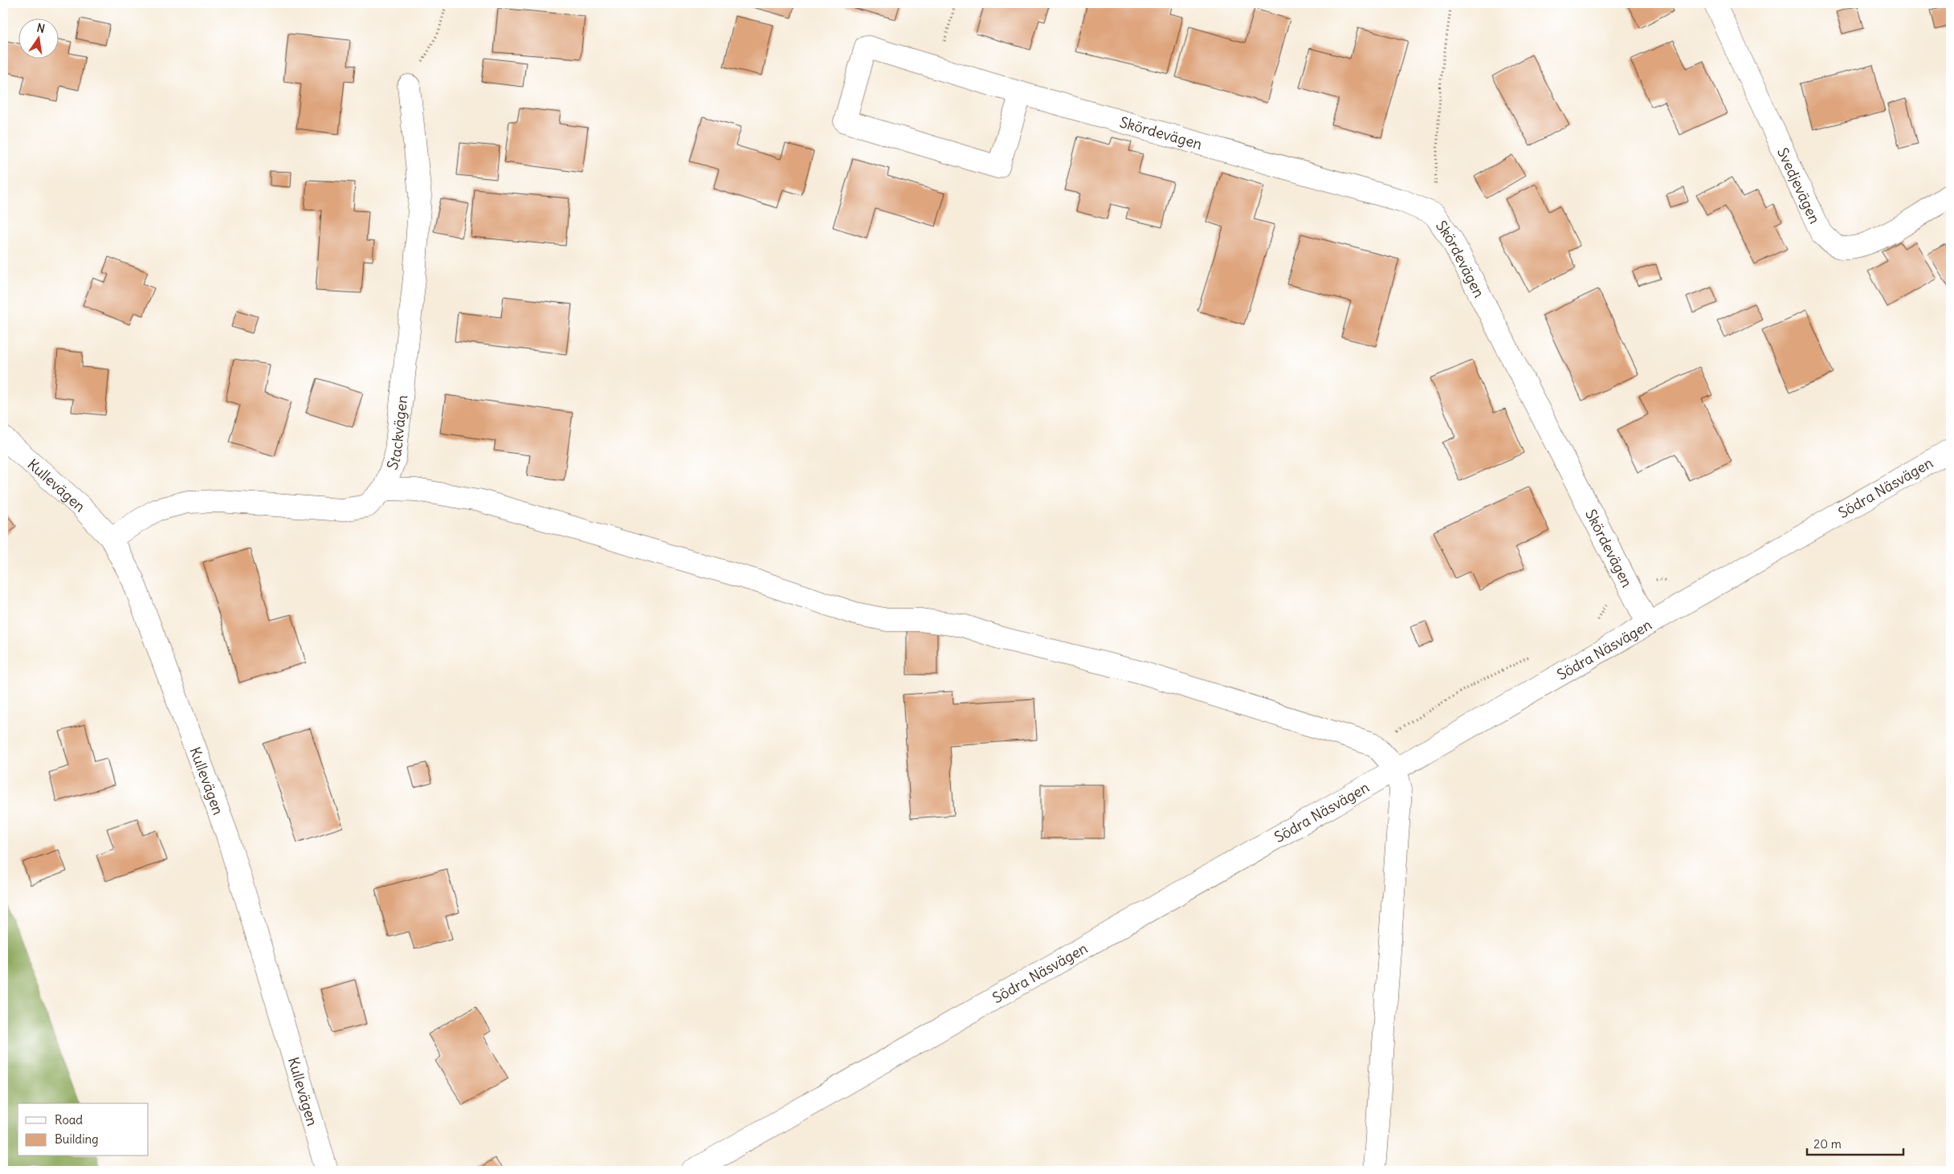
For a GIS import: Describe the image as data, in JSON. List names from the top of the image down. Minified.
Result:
{"streets":{"street":["Skördevägen","Svedjevägen","Stackvägen","Kullevägen","Södra Näsvägen"]},"crossings":[["Skördevägen","Södra Näsvägen"],["Stackvägen","Kullevägen"]],"legend":["Road","Building"],"scale_bar":"20 m","north":"top"}
